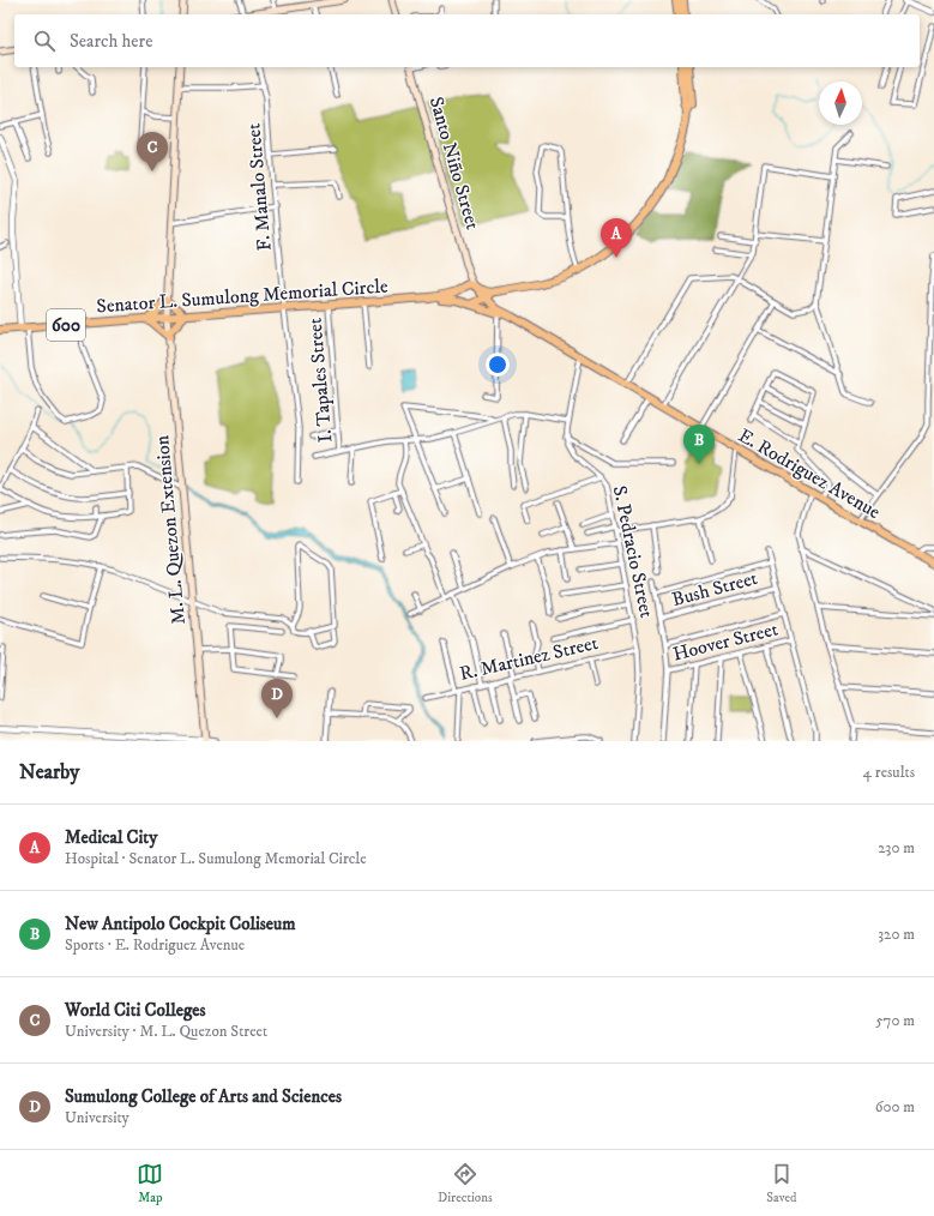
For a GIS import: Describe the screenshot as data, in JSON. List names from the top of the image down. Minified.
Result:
{"streets":{"main road":["Santo Niño Street","Senator L. Sumulong Memorial Circle","600","E. Rodriguez Avenue","M. L. Quezon Extension"],"street":["F. Manalo Street","I. Tapales Street","S. Pedracio Street","Bush Street","Hoover Street","R. Martinez Street"]},"crossings":[["Santo Niño Street","Senator L. Sumulong Memorial Circle"],["Santo Niño Street","600"],["Santo Niño Street","E. Rodriguez Avenue"],["F. Manalo Street","Senator L. Sumulong Memorial Circle"],["Senator L. Sumulong Memorial Circle","600"],["Senator L. Sumulong Memorial Circle","I. Tapales Street"],["Senator L. Sumulong Memorial Circle","E. Rodriguez Avenue"],["Senator L. Sumulong Memorial Circle","M. L. Quezon Extension"],["600","E. Rodriguez Avenue"],["S. Pedracio Street","R. Martinez Street"]],"north":"top","page":{"search":"Search here","pins":["C","A","B","D"],"heading":["Nearby","4 results"],"list":[{"mark":"A","name":"Medical City","note":"Hospital · Senator L. Sumulong Memorial Circle","value":"230 m"},{"mark":"B","name":"New Antipolo Cockpit Coliseum","note":"Sports · E. Rodriguez Avenue","value":"320 m"},{"mark":"C","name":"World Citi Colleges","note":"University · M. L. Quezon Street","value":"570 m"},{"mark":"D","name":"Sumulong College of Arts and Sciences","note":"University","value":"600 m"}],"nav":["Map","Directions","Saved"]}}
